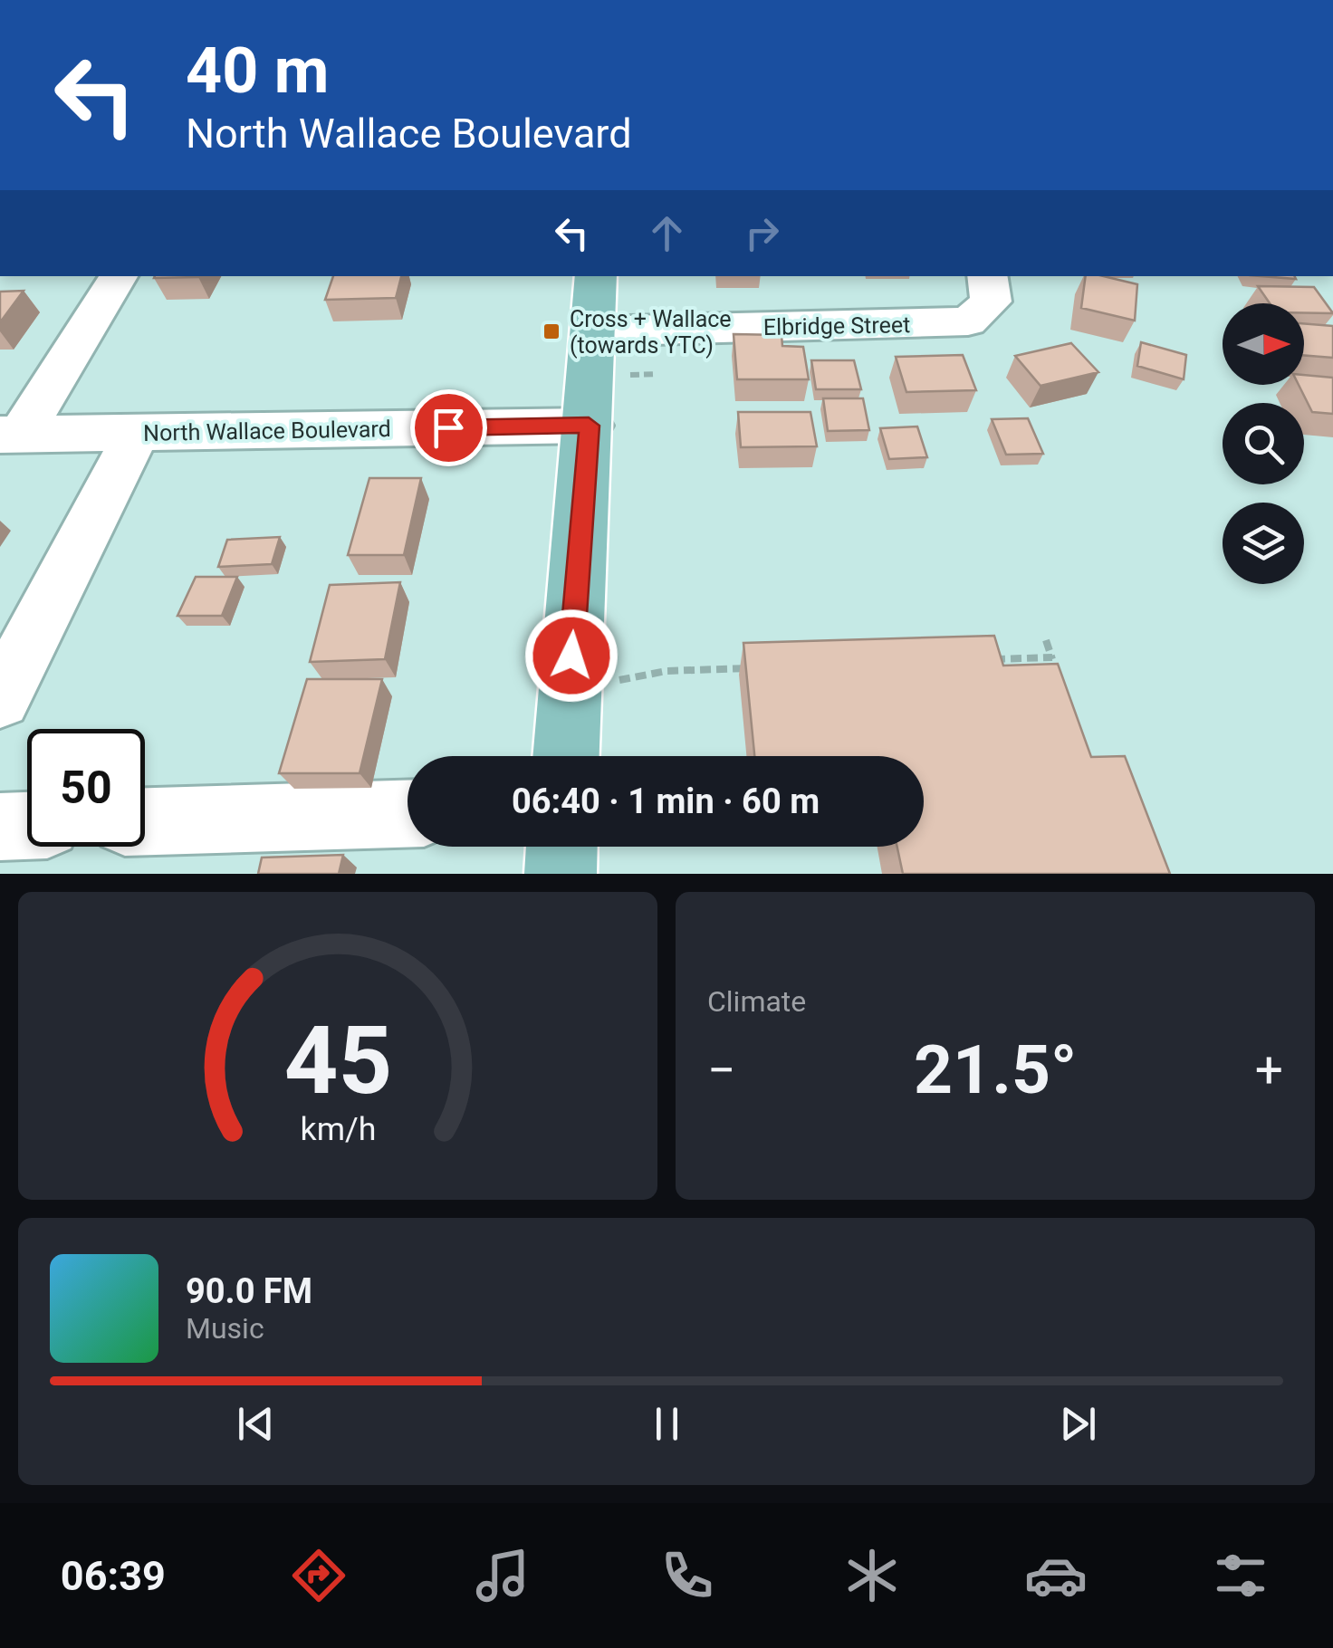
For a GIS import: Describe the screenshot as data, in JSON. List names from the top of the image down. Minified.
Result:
{"streets":{"street":["Elbridge Street","North Wallace Boulevard"]},"places":{"transit":["Cross + Wallace (towards YTC)"]},"north":"right","page":{"turn":["40 m","North Wallace Boulevard"],"limit":"50","trip":"06:40 · 1 min · 60 m","tile":"Climate","heat":["−","21.5°","+"],"song":["90.0 FM","Music"],"tabs":"06:39","gauge":["45","km/h"]}}
